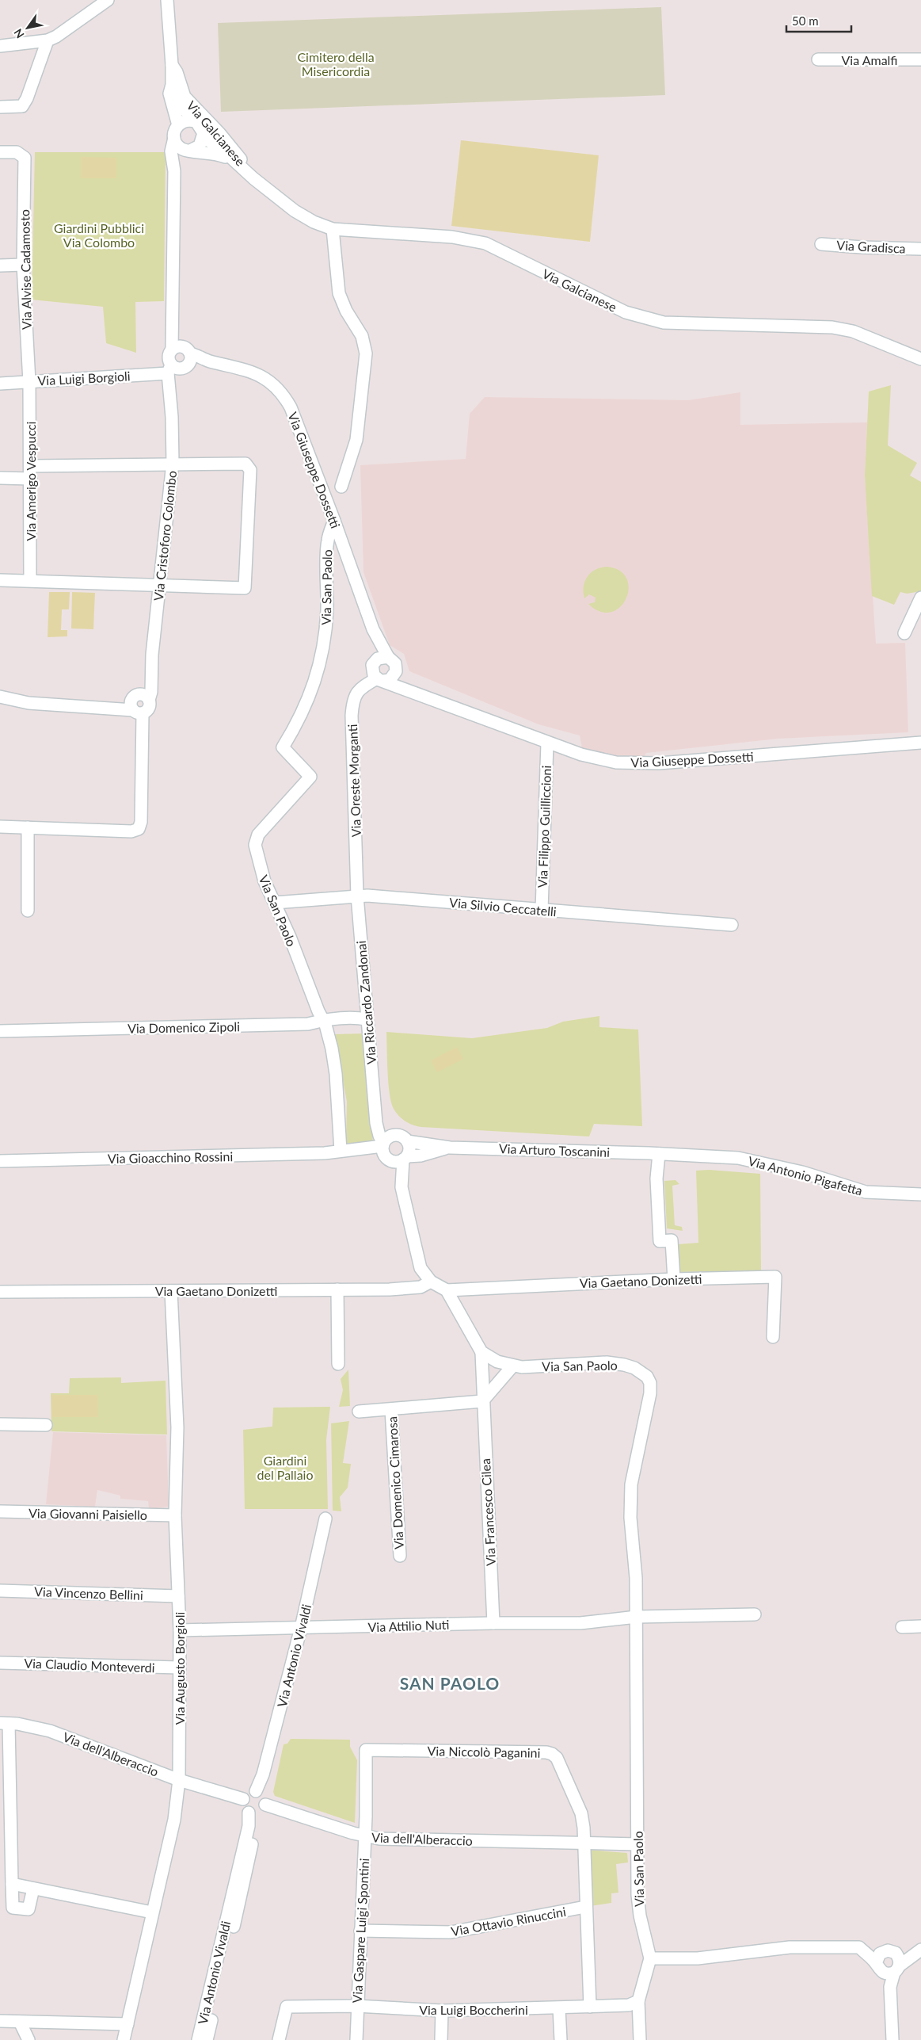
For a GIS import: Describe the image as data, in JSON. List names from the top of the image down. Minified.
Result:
{"streets":{"street":["Via Amalfi","Via Galcianese","Via Gradisca","Via Alvise Cadamosto","Via Luigi Borgioli","Via Giuseppe Dossetti","Via Amerigo Vespucci","Via Cristoforo Colombo","Via San Paolo","Via Oreste Morganti","Via Filippo Guilliccioni","Via Silvio Ceccatelli","Via Riccardo Zandonai","Via Domenico Zipoli","Via Arturo Toscanini","Via Gioacchino Rossini","Via Antonio Pigafetta","Via Gaetano Donizetti","Via Domenico Cimarosa","Via Francesco Cilea","Via Giovanni Paisiello","Via Vincenzo Bellini","Via Attilio Nuti","Via Antonio Vivaldi","Via Claudio Monteverdi","Via Augusto Borgioli","Via Niccolò Paganini","Via dell'Alberaccio","Via Ottavio Rinuccini","Via Gaspare Luigi Spontini","Via Luigi Boccherini"]},"crossings":[["Via Galcianese","Via Cristoforo Colombo"],["Via Alvise Cadamosto","Via Luigi Borgioli"],["Via Alvise Cadamosto","Via Amerigo Vespucci"],["Via Luigi Borgioli","Via Giuseppe Dossetti"],["Via Luigi Borgioli","Via Amerigo Vespucci"],["Via Luigi Borgioli","Via Cristoforo Colombo"],["Via Giuseppe Dossetti","Via Cristoforo Colombo"],["Via Giuseppe Dossetti","Via San Paolo"],["Via Giuseppe Dossetti","Via Oreste Morganti"],["Via Giuseppe Dossetti","Via Filippo Guilliccioni"],["Via San Paolo","Via Silvio Ceccatelli"],["Via San Paolo","Via Domenico Zipoli"],["Via San Paolo","Via Gioacchino Rossini"],["Via San Paolo","Via Francesco Cilea"],["Via San Paolo","Via Attilio Nuti"],["Via San Paolo","Via dell'Alberaccio"],["Via Oreste Morganti","Via Silvio Ceccatelli"],["Via Oreste Morganti","Via Riccardo Zandonai"],["Via Filippo Guilliccioni","Via Silvio Ceccatelli"],["Via Silvio Ceccatelli","Via Riccardo Zandonai"],["Via Riccardo Zandonai","Via Domenico Zipoli"],["Via Riccardo Zandonai","Via Arturo Toscanini"],["Via Arturo Toscanini","Via Antonio Pigafetta"],["Via Gaetano Donizetti","Via Augusto Borgioli"],["Via Francesco Cilea","Via Attilio Nuti"],["Via Giovanni Paisiello","Via Augusto Borgioli"],["Via Vincenzo Bellini","Via Augusto Borgioli"],["Via Attilio Nuti","Via Antonio Vivaldi"],["Via Attilio Nuti","Via Augusto Borgioli"],["Via Antonio Vivaldi","Via dell'Alberaccio"],["Via Claudio Monteverdi","Via Augusto Borgioli"],["Via Augusto Borgioli","Via dell'Alberaccio"],["Via Niccolò Paganini","Via dell'Alberaccio"],["Via Niccolò Paganini","Via Gaspare Luigi Spontini"],["Via dell'Alberaccio","Via Gaspare Luigi Spontini"],["Via Ottavio Rinuccini","Via Gaspare Luigi Spontini"],["Via Gaspare Luigi Spontini","Via Luigi Boccherini"]],"districts":["SAN PAOLO"],"parks":["Cimitero della Misericordia","Giardini Pubblici Via Colombo","Giardini del Pallaio"],"scale_bar":"50 m","north":"bottom left"}
